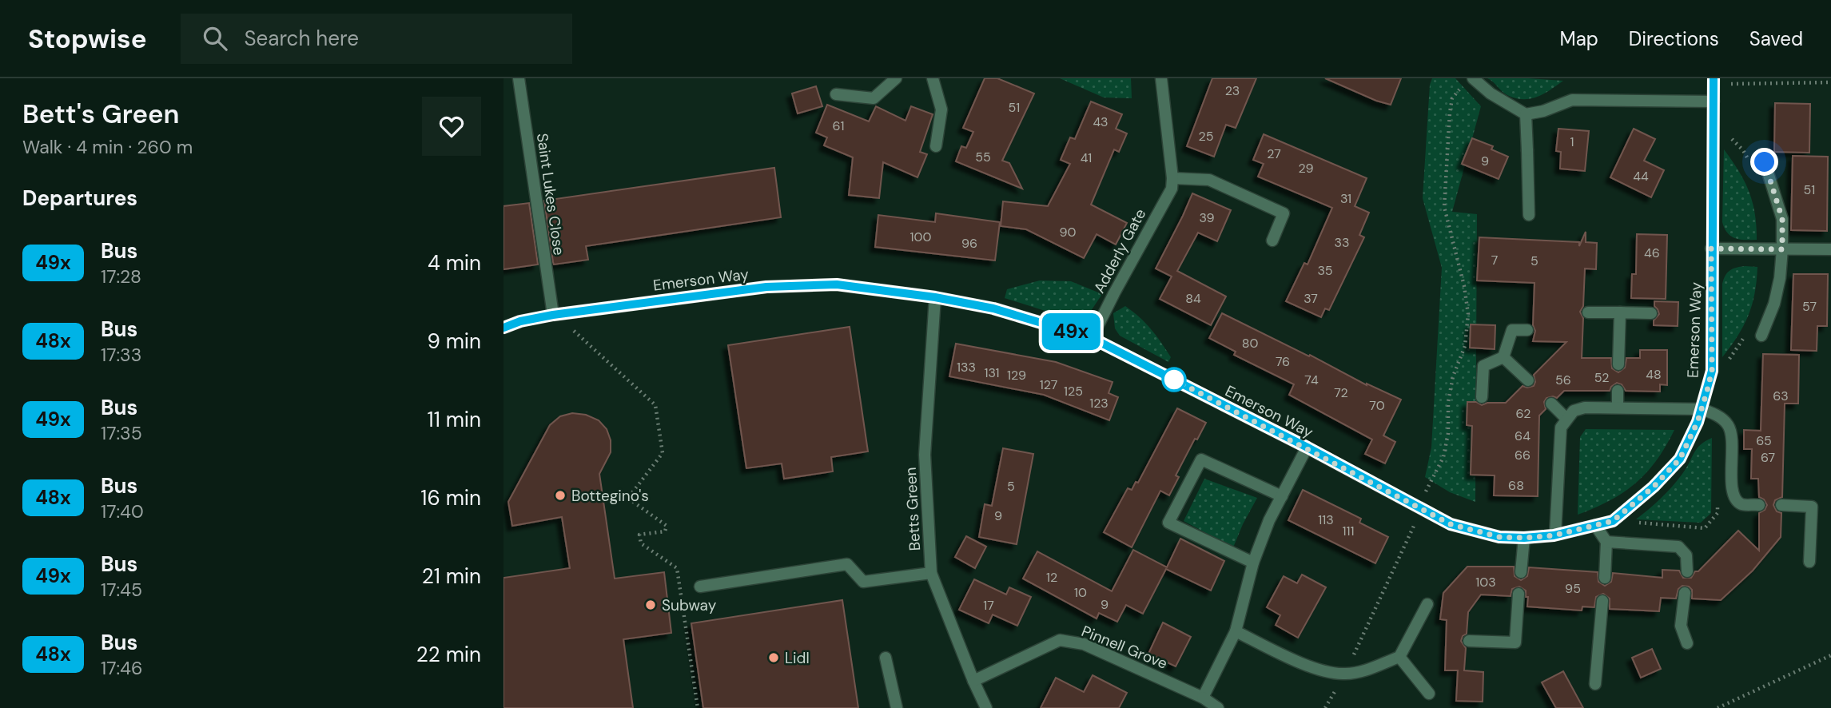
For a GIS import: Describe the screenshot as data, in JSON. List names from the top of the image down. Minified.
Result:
{"streets":{"street":["Saint Lukes Close","Adderly Gate","Emerson Way","Betts Green","Pinnell Grove"]},"crossings":[["Saint Lukes Close","Emerson Way"],["Adderly Gate","Emerson Way"],["Emerson Way","Betts Green"],["Betts Green","Pinnell Grove"]],"places":["Bottegino's","Subway","Lidl"],"lines":["bus line 49x"],"house_numbers":["23","51","43","61","25","1","27","55","41","9","29","44","51","31","39","90","100","33","96","46","7","5","35","84","37","57","80","76","133","131","48","129","52","74","56","127","125","72","63","123","70","62","64","65","66","67","68","5","9","113","111","12","103","95","10","9","17"],"page":{"header":"Stopwise","search":"Search here","nav":["Map","Directions","Saved"],"heading":[["Bett's Green","Walk · 4 min · 260 m"],"Departures"],"on_map":"49x","list":[{"mark":"49x","name":"Bus","note":"17:28","value":"4 min"},{"mark":"48x","name":"Bus","note":"17:33","value":"9 min"},{"mark":"49x","name":"Bus","note":"17:35","value":"11 min"},{"mark":"48x","name":"Bus","note":"17:40","value":"16 min"},{"mark":"49x","name":"Bus","note":"17:45","value":"21 min"},{"mark":"48x","name":"Bus","note":"17:46","value":"22 min"}]}}
